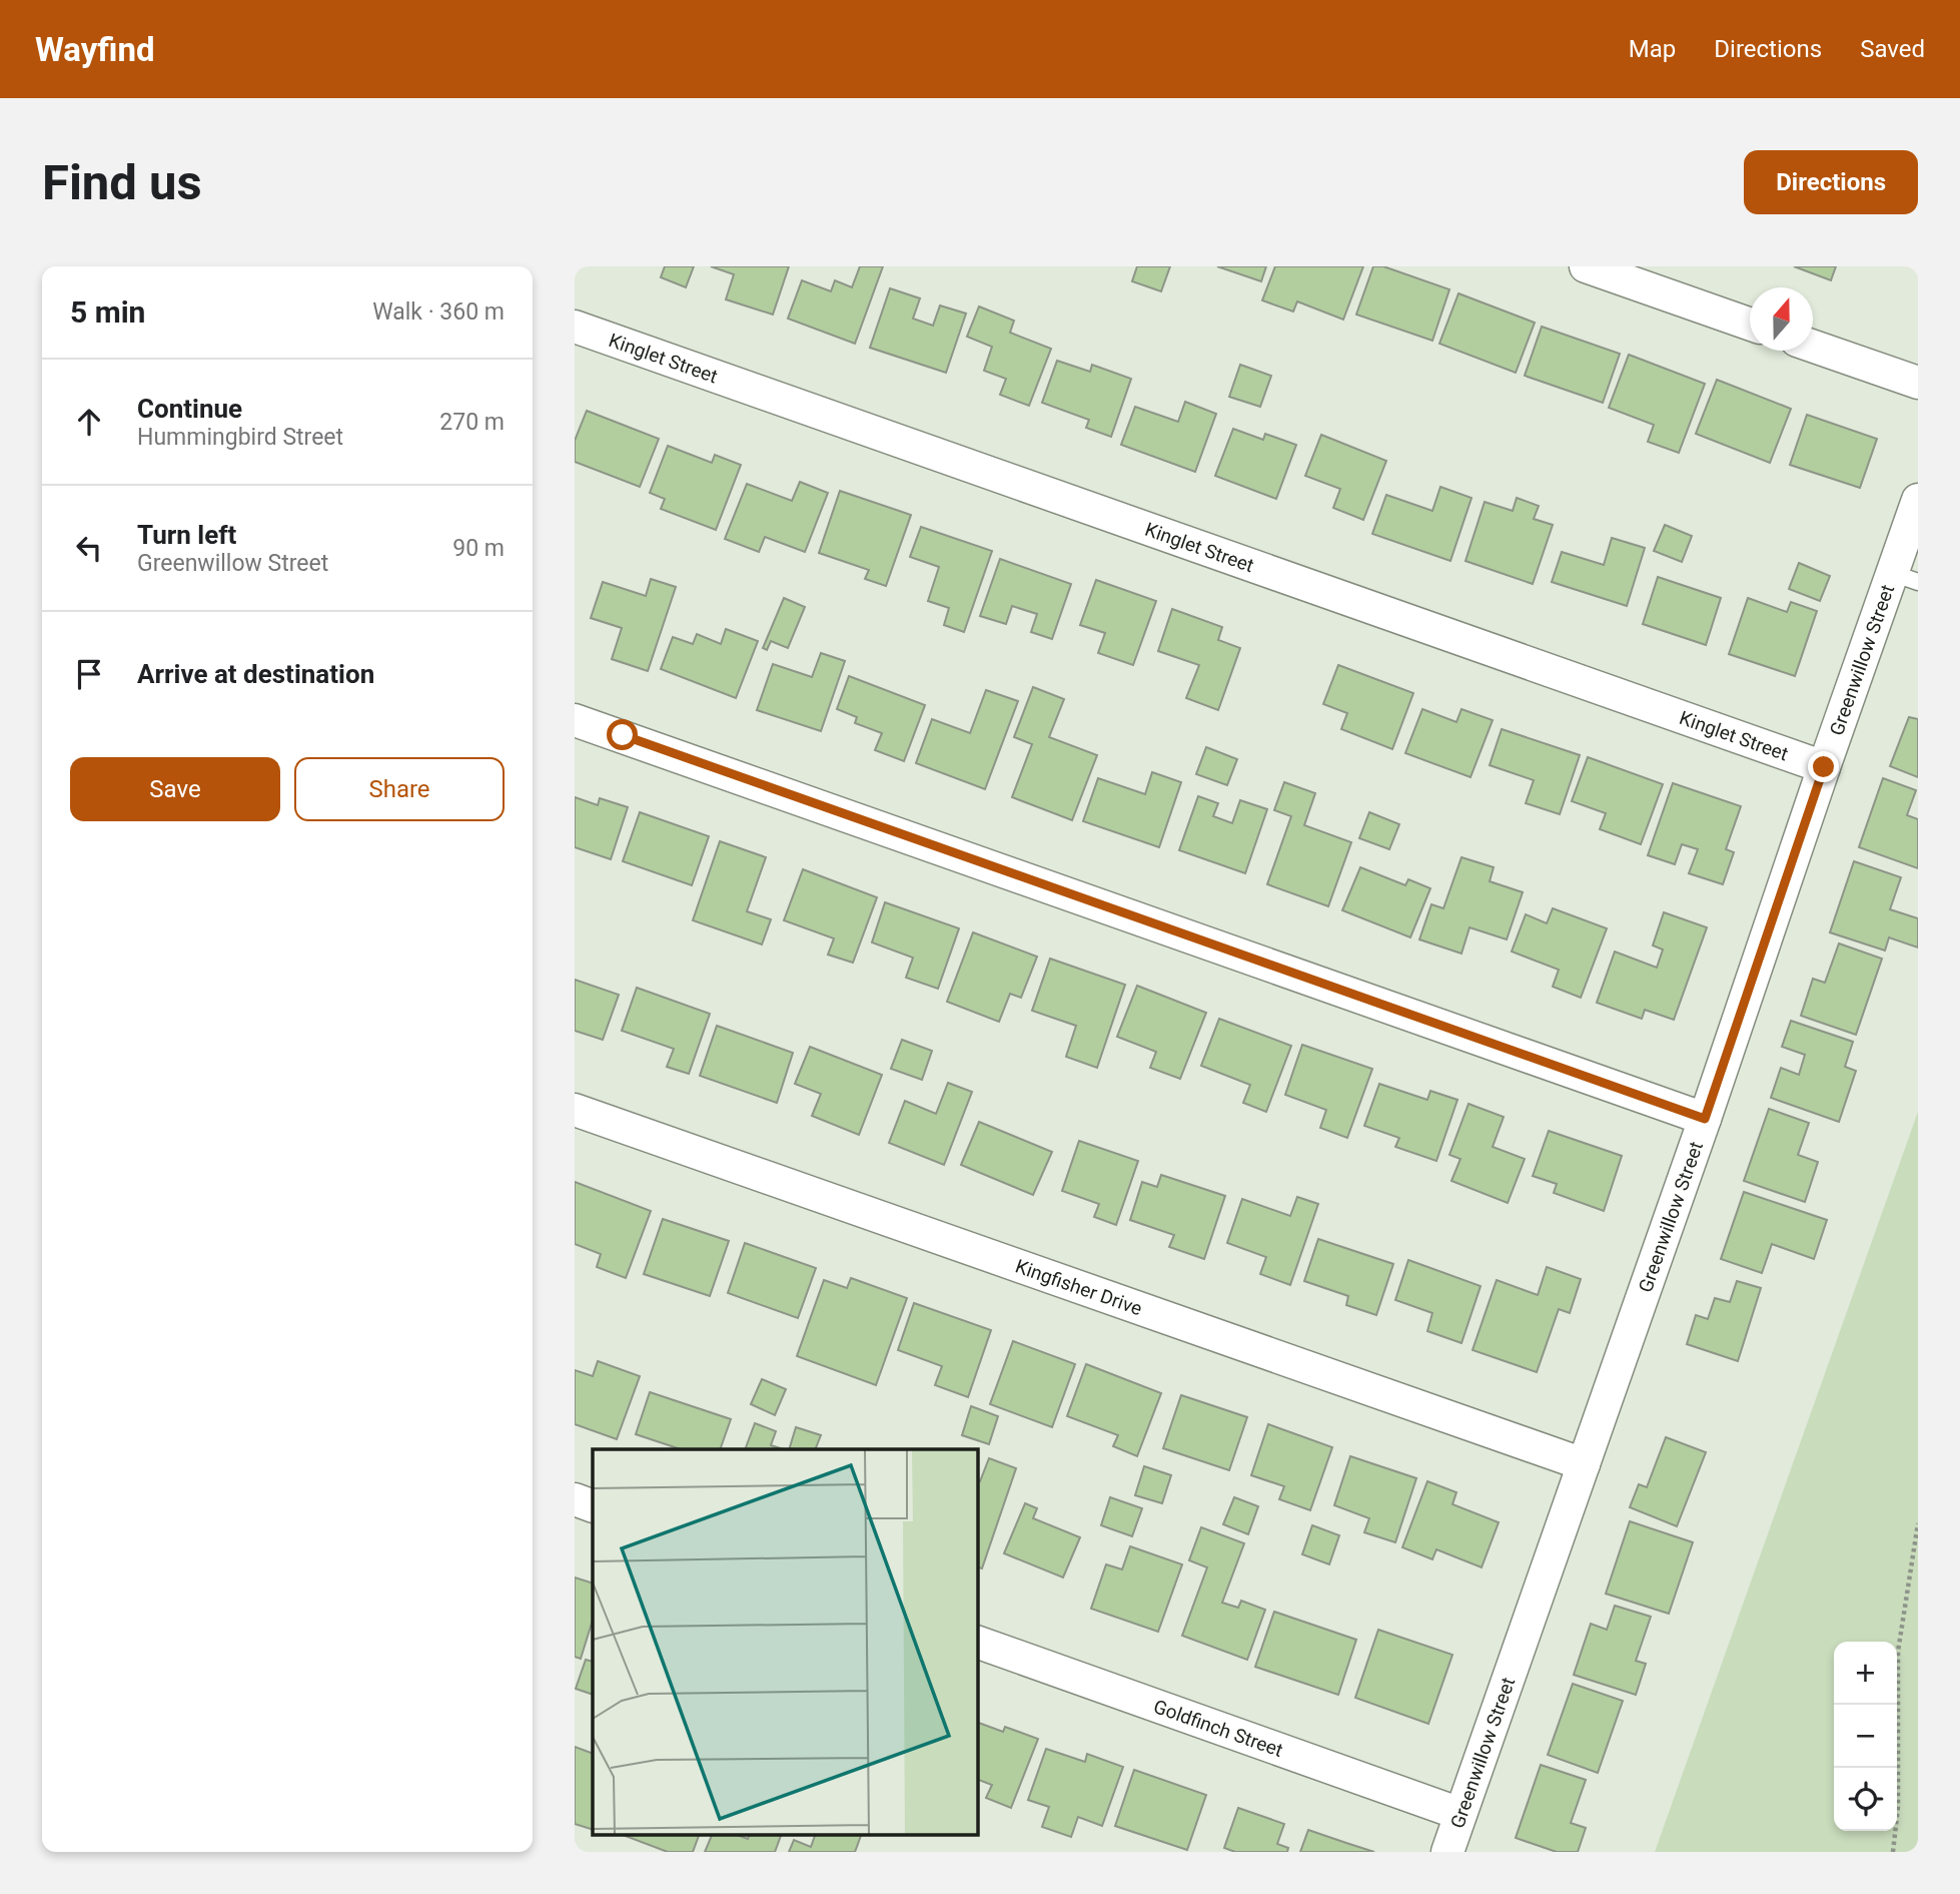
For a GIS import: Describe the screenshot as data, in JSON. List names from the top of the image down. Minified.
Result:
{"streets":{"street":["Kinglet Street","Greenwillow Street","Kingfisher Drive","Goldfinch Street"]},"crossings":[["Kinglet Street","Greenwillow Street"],["Greenwillow Street","Kingfisher Drive"],["Greenwillow Street","Goldfinch Street"]],"north":"top","page":{"header":"Wayfind","nav":["Map","Directions","Saved"],"buttons":["Directions",["Save","Share"]],"title":"Find us","heading":["5 min","Walk · 360 m"],"list":[["Continue","Hummingbird Street","270 m"],["Turn left","Greenwillow Street","90 m"],"Arrive at destination"],"map_buttons":["+","−"]}}
